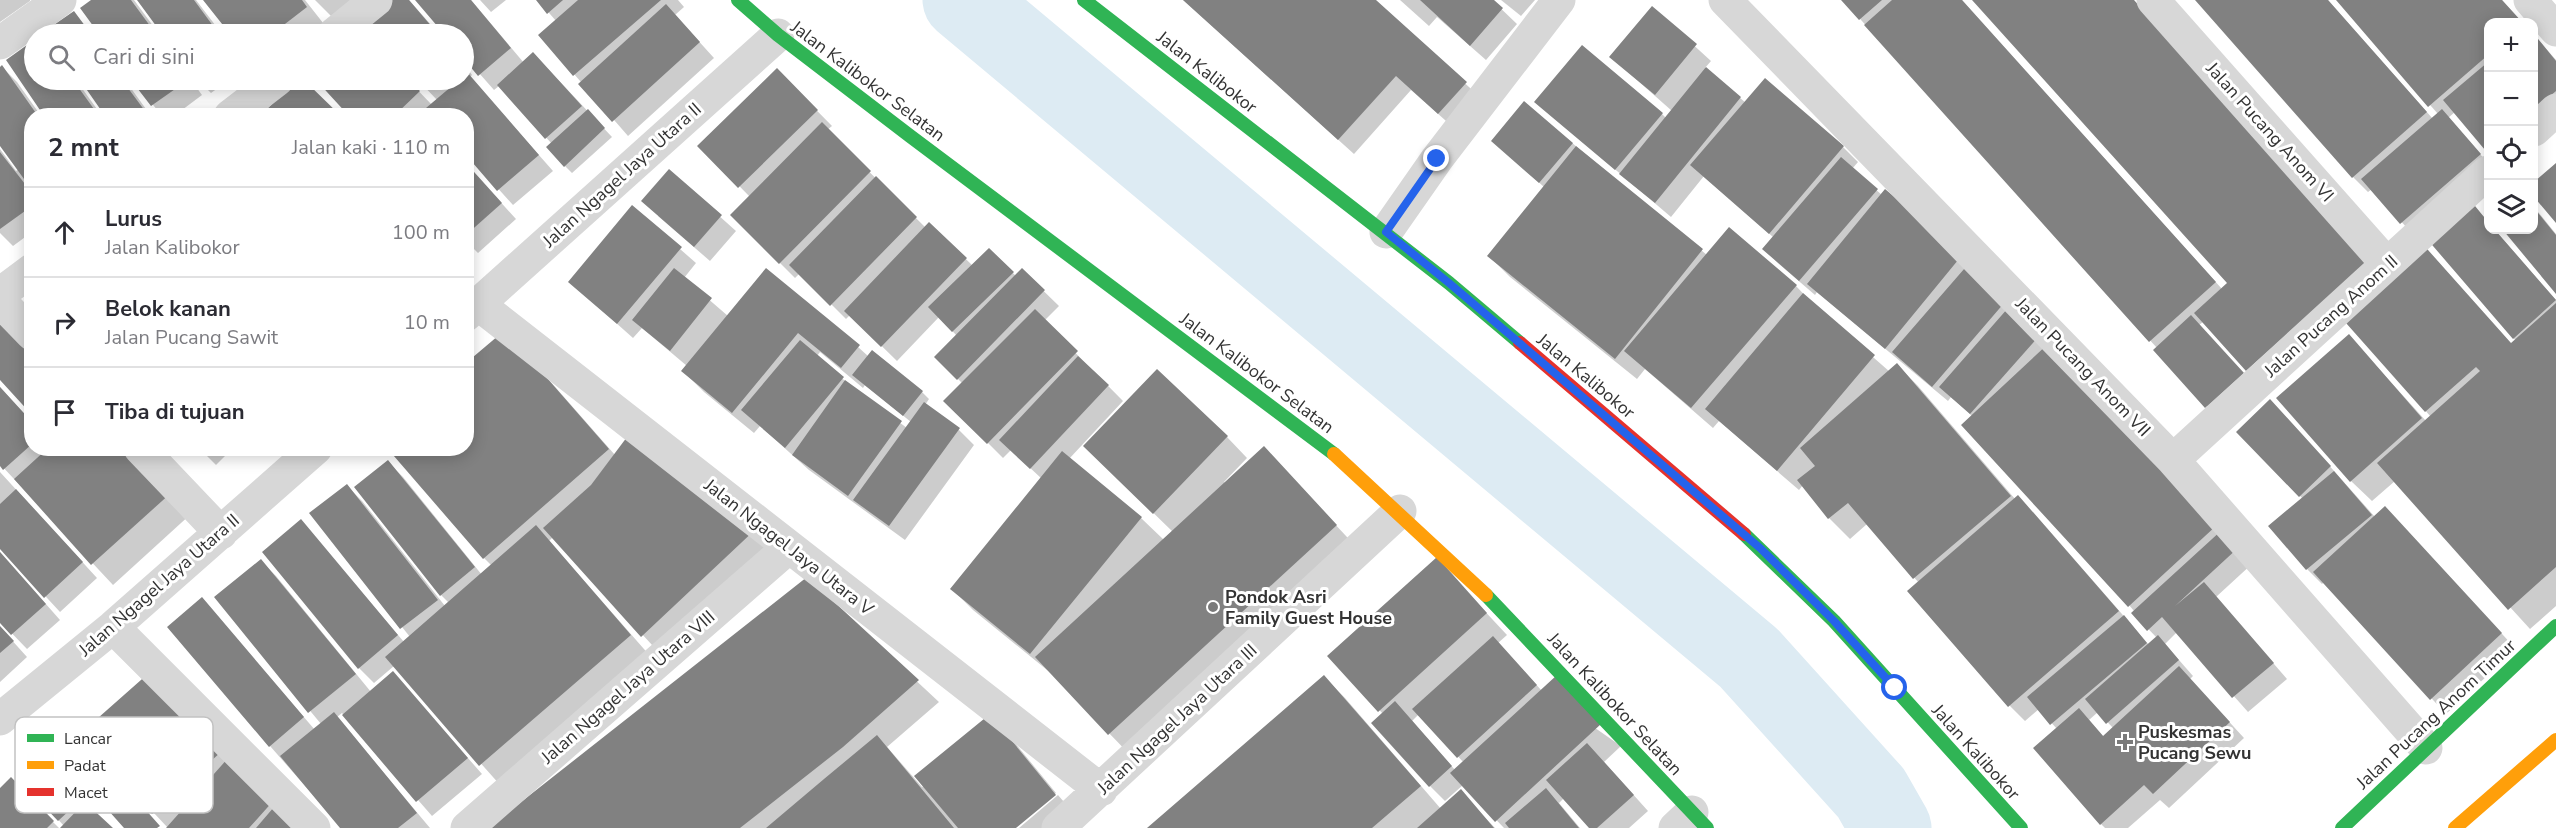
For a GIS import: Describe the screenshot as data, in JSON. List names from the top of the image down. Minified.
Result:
{"streets":{"street":["Jalan Kalibokor","Jalan Kalibokor Selatan","Jalan Pucang Anom VI","Jalan Ngagel Jaya Utara II","Jalan Pucang Anom II","Jalan Pucang Anom VII","Jalan Ngagel Jaya Utara V","Jalan Ngagel Jaya Utara VIII","Jalan Pucang Anom Timur","Jalan Ngagel Jaya Utara III"]},"crossings":[["Jalan Kalibokor Selatan","Jalan Ngagel Jaya Utara II"],["Jalan Kalibokor Selatan","Jalan Ngagel Jaya Utara III"],["Jalan Pucang Anom VI","Jalan Pucang Anom II"],["Jalan Pucang Anom II","Jalan Pucang Anom VII"],["Jalan Pucang Anom VII","Jalan Pucang Anom Timur"],["Jalan Ngagel Jaya Utara V","Jalan Ngagel Jaya Utara VIII"],["Jalan Ngagel Jaya Utara V","Jalan Ngagel Jaya Utara III"]],"places":{"other":["Pondok Asri Family Guest House"],"health":["Puskesmas Pucang Sewu"]},"legend":["Lancar","Padat","Macet"],"page":{"map_buttons":["+","−"],"search":"Cari di sini","heading":["2 mnt","Jalan kaki · 110 m"],"list":[["Lurus","Jalan Kalibokor","100 m"],["Belok kanan","Jalan Pucang Sawit","10 m"],"Tiba di tujuan"]}}
